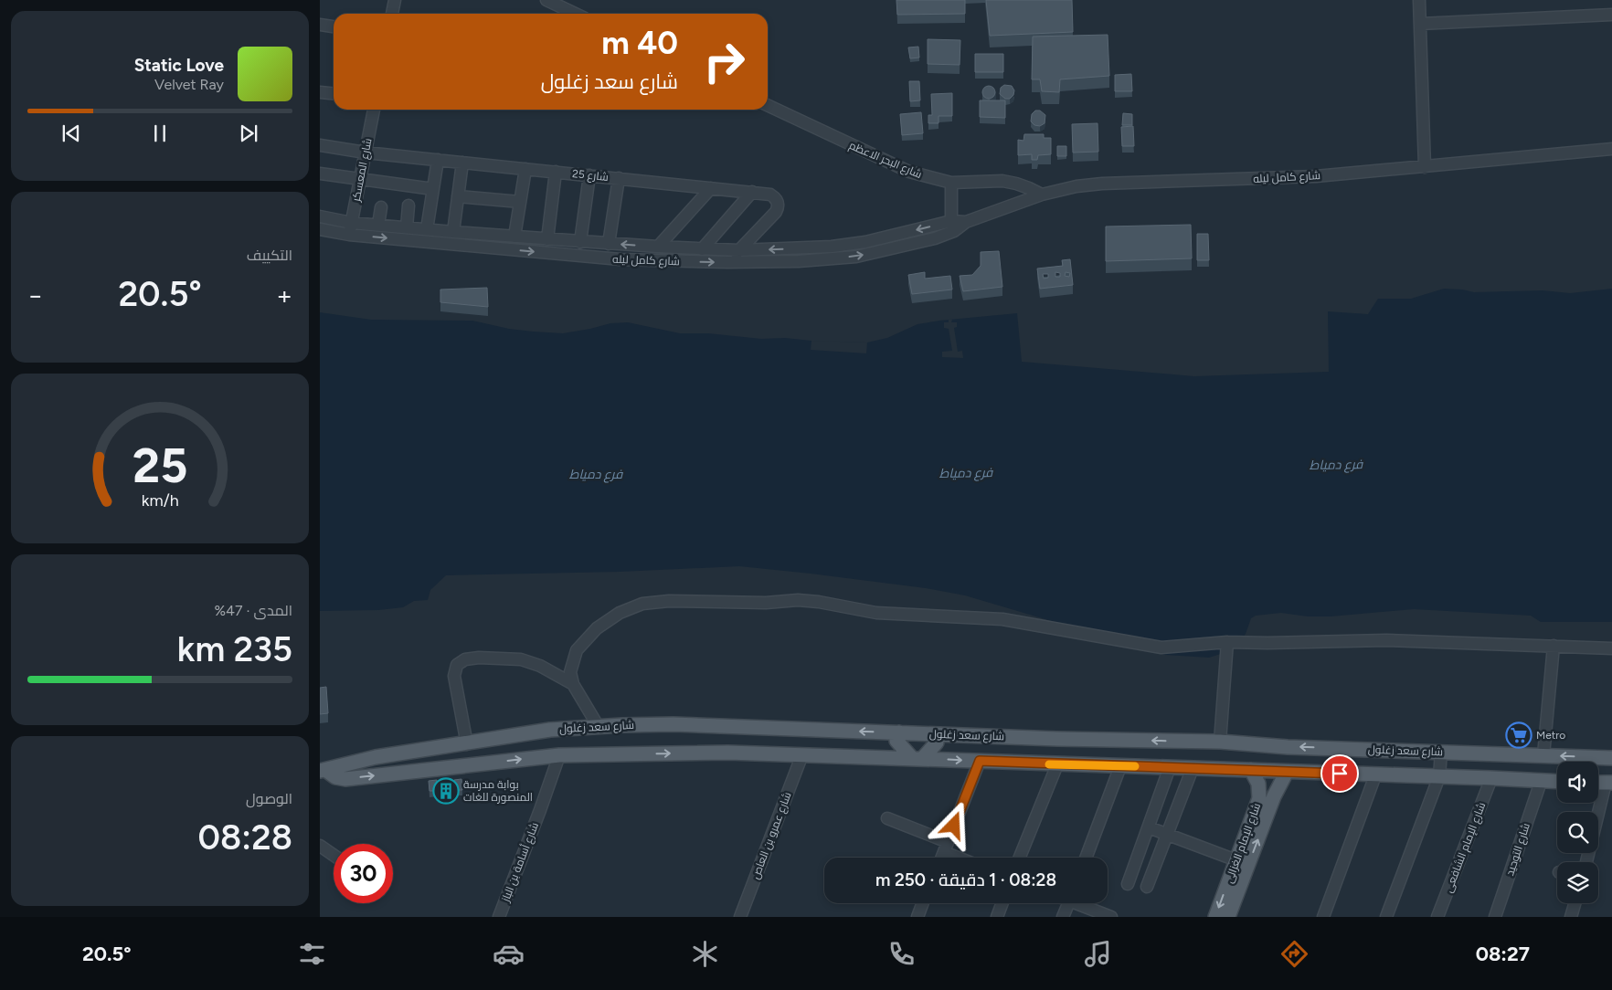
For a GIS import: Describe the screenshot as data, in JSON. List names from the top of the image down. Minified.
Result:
{"streets":{"main road":["شارع سعد زغلول","شارع الإمام الغزالى"],"street":["شارع البحر الاعظم","شارع المعسكر","شارع 25","شارع كامل ليله","شارع عمرو بن العاص","شارع الإمام الشافعى","شارع التوحيد","شارع أسامة بن الباز"]},"crossings":[["شارع البحر الاعظم","شارع كامل ليله"],["شارع المعسكر","شارع 25"],["شارع المعسكر","شارع كامل ليله"],["شارع 25","شارع كامل ليله"],["شارع سعد زغلول","شارع عمرو بن العاص"],["شارع سعد زغلول","شارع الإمام الغزالى"],["شارع سعد زغلول","شارع الإمام الشافعى"],["شارع سعد زغلول","شارع التوحيد"],["شارع سعد زغلول","شارع أسامة بن الباز"]],"water":["فرع دمياط"],"places":{"supermarket":["Metro"],"building":["بوابة مدرسة المنصورة للغات"]},"page":{"turn":["40 m","شارع سعد زغلول"],"song":["Static Love","Velvet Ray"],"tile":["التكييف",["المدى · 47%","235 km"],["الوصول","08:28"]],"heat":["−","20.5°","+"],"limit":"30","trip":"08:28 · 1 دقيقة · 250 m","tabs":["08:27","20.5°"],"gauge":["25","km/h"]}}
